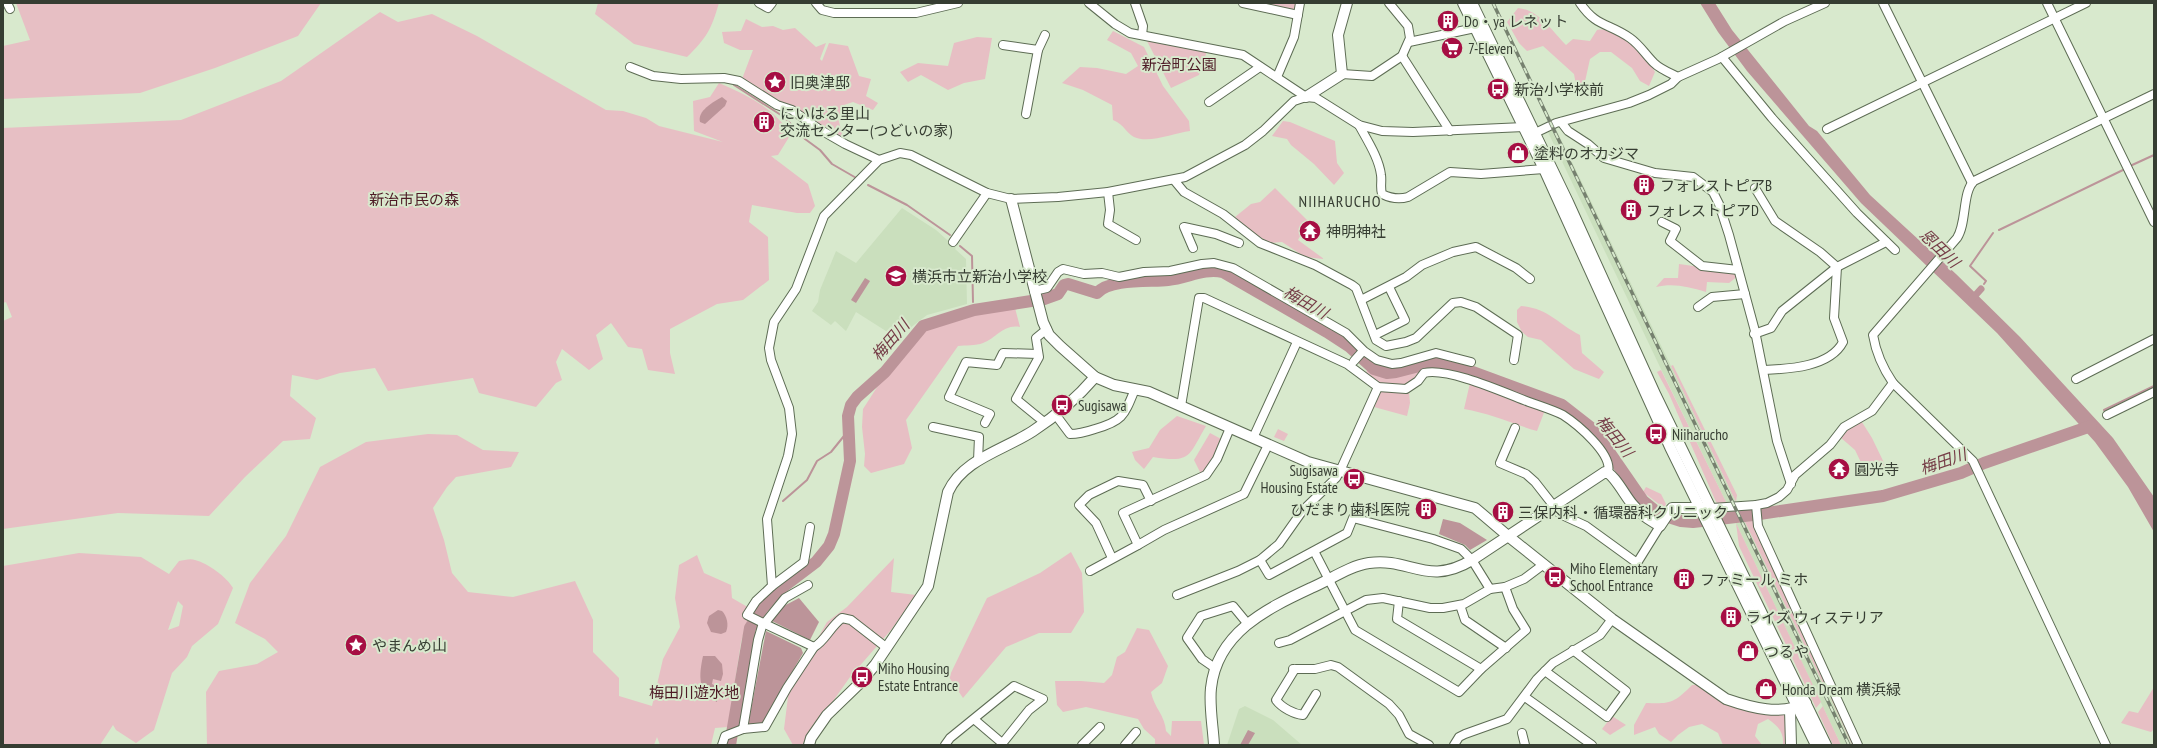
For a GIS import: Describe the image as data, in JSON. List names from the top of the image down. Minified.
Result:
{"districts":["NIIHARUCHO"],"water":["恩田川","梅田川"],"parks":["新治町公園","新治市民の森","梅田川遊水地"],"places":{"building":["Do・ya レネット","にいはる里山 交流センター(つどいの家)","フォレストピアB","フォレストピアD","ひだまり歯科医院","三保内科・循環器科クリニック","ファミール ミホ","ライズ ウィステリア"],"supermarket":["7-Eleven"],"place":["旧奥津邸","やまんめ山"],"bus stop":["新治小学校前","Sugisawa","Niiharucho","Sugisawa Housing Estate","Miho Elementary School Entrance","Miho Housing Estate Entrance"],"shop":["塗料のオカジマ","つるや","Honda Dream 横浜緑"],"temple":["神明神社","圓光寺"],"school or university":["横浜市立新治小学校"]}}
